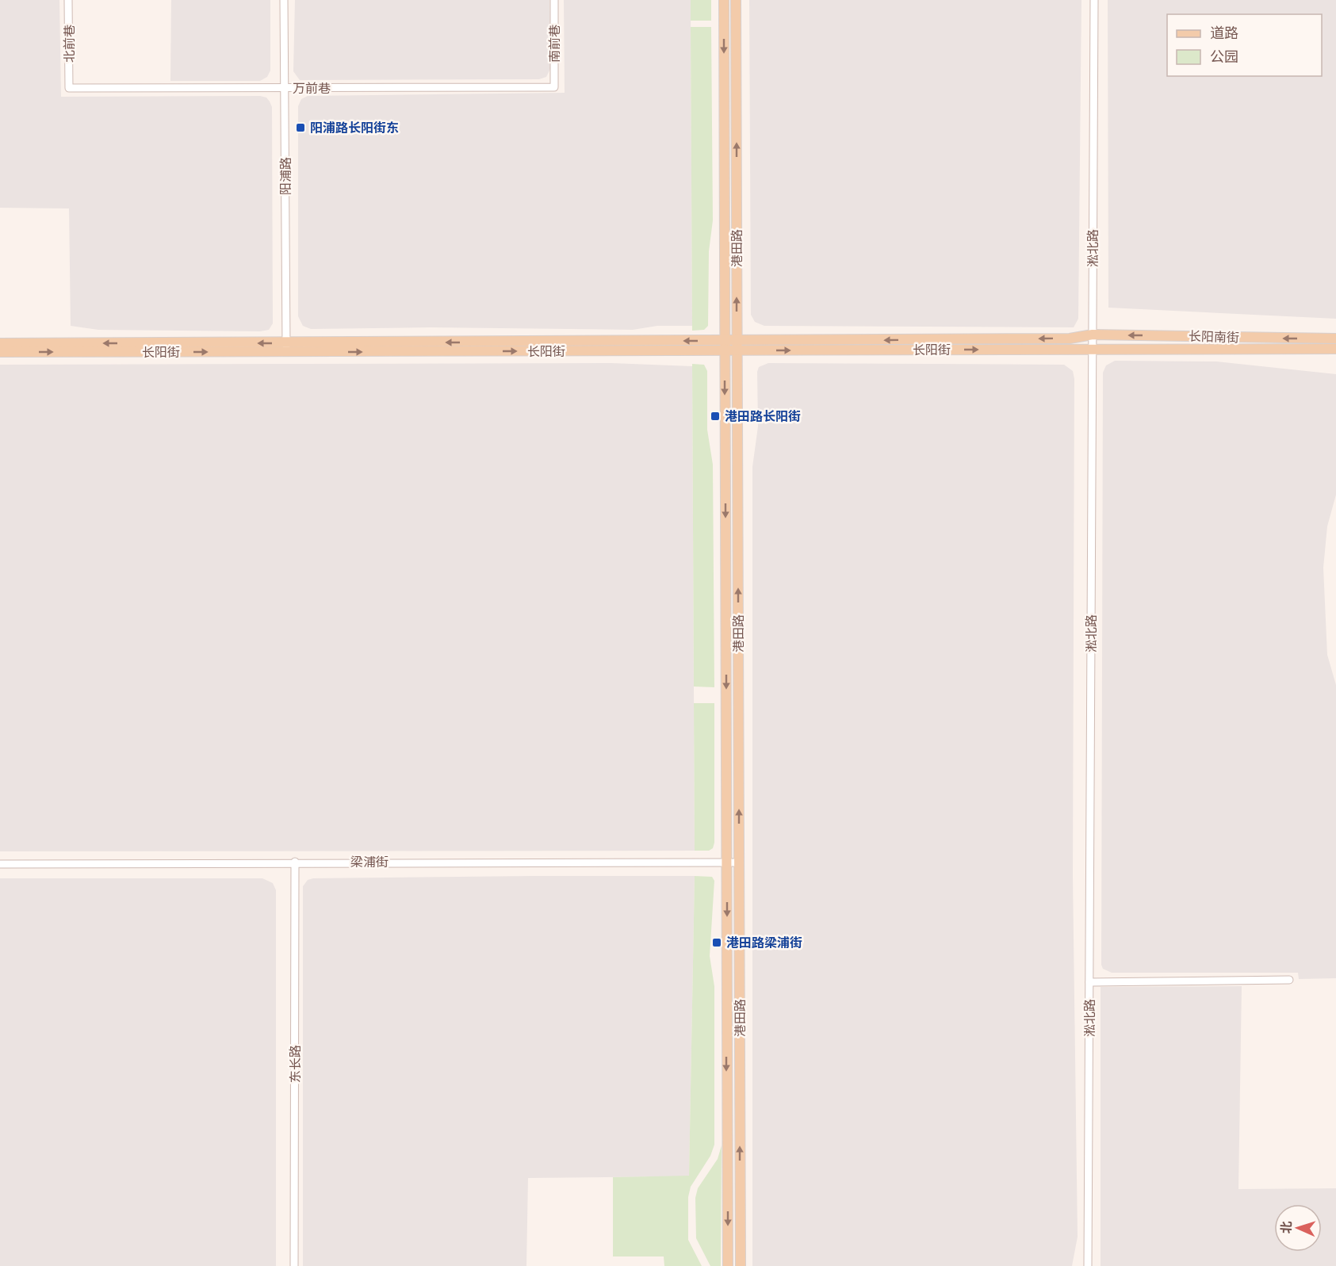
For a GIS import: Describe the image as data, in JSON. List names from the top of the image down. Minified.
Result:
{"streets":{"main road":["港田路","长阳南街","长阳街"],"street":["北前巷","南前巷","万前巷","阳浦路","淞北路","梁浦街","东长路"]},"crossings":[["北前巷","万前巷"],["南前巷","万前巷"],["万前巷","阳浦路"],["阳浦路","长阳街"],["港田路","长阳街"],["港田路","梁浦街"],["淞北路","长阳南街"],["淞北路","长阳街"],["长阳南街","长阳街"],["梁浦街","东长路"]],"places":{"transit":["阳浦路长阳街东","港田路长阳街","港田路梁浦街"]},"legend":["道路","公园"],"north":"left"}
